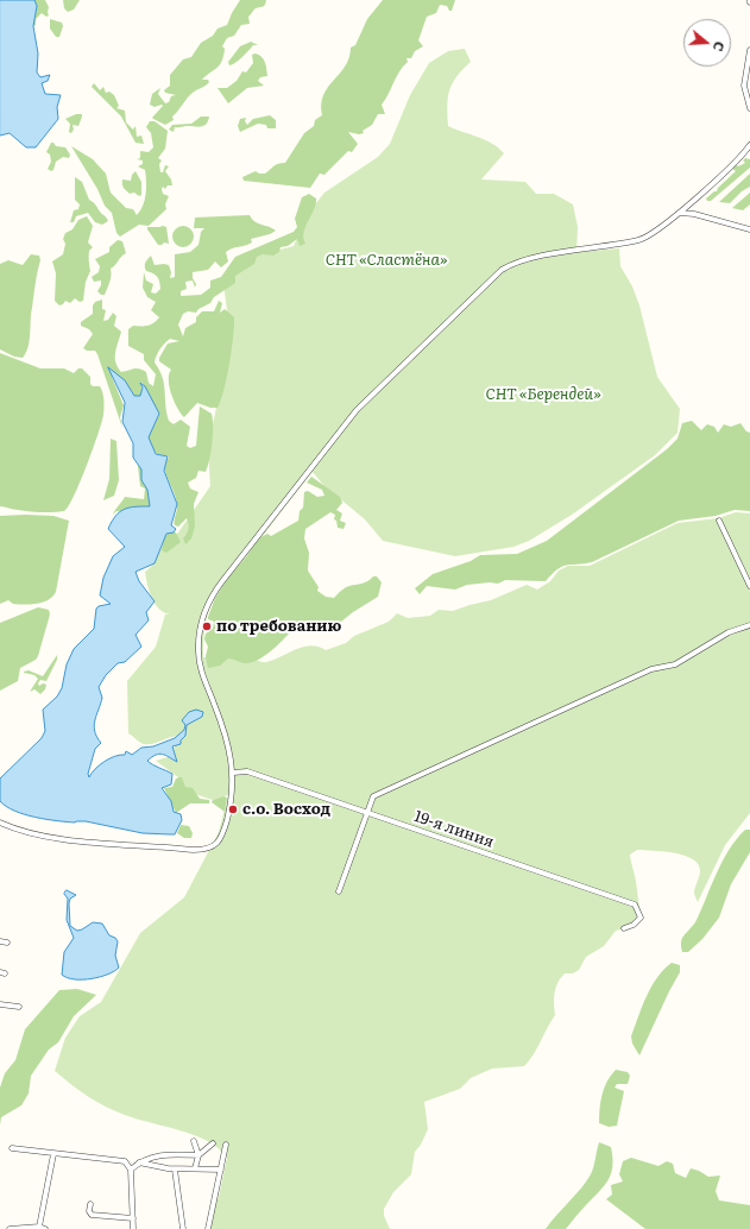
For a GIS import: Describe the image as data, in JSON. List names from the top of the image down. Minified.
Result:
{"streets":{"street":["19-я линия"]},"parks":["СНТ «Сластёна»","СНТ «Берендей»"],"places":["по требованию","с.о. Восход"],"north":"right"}
